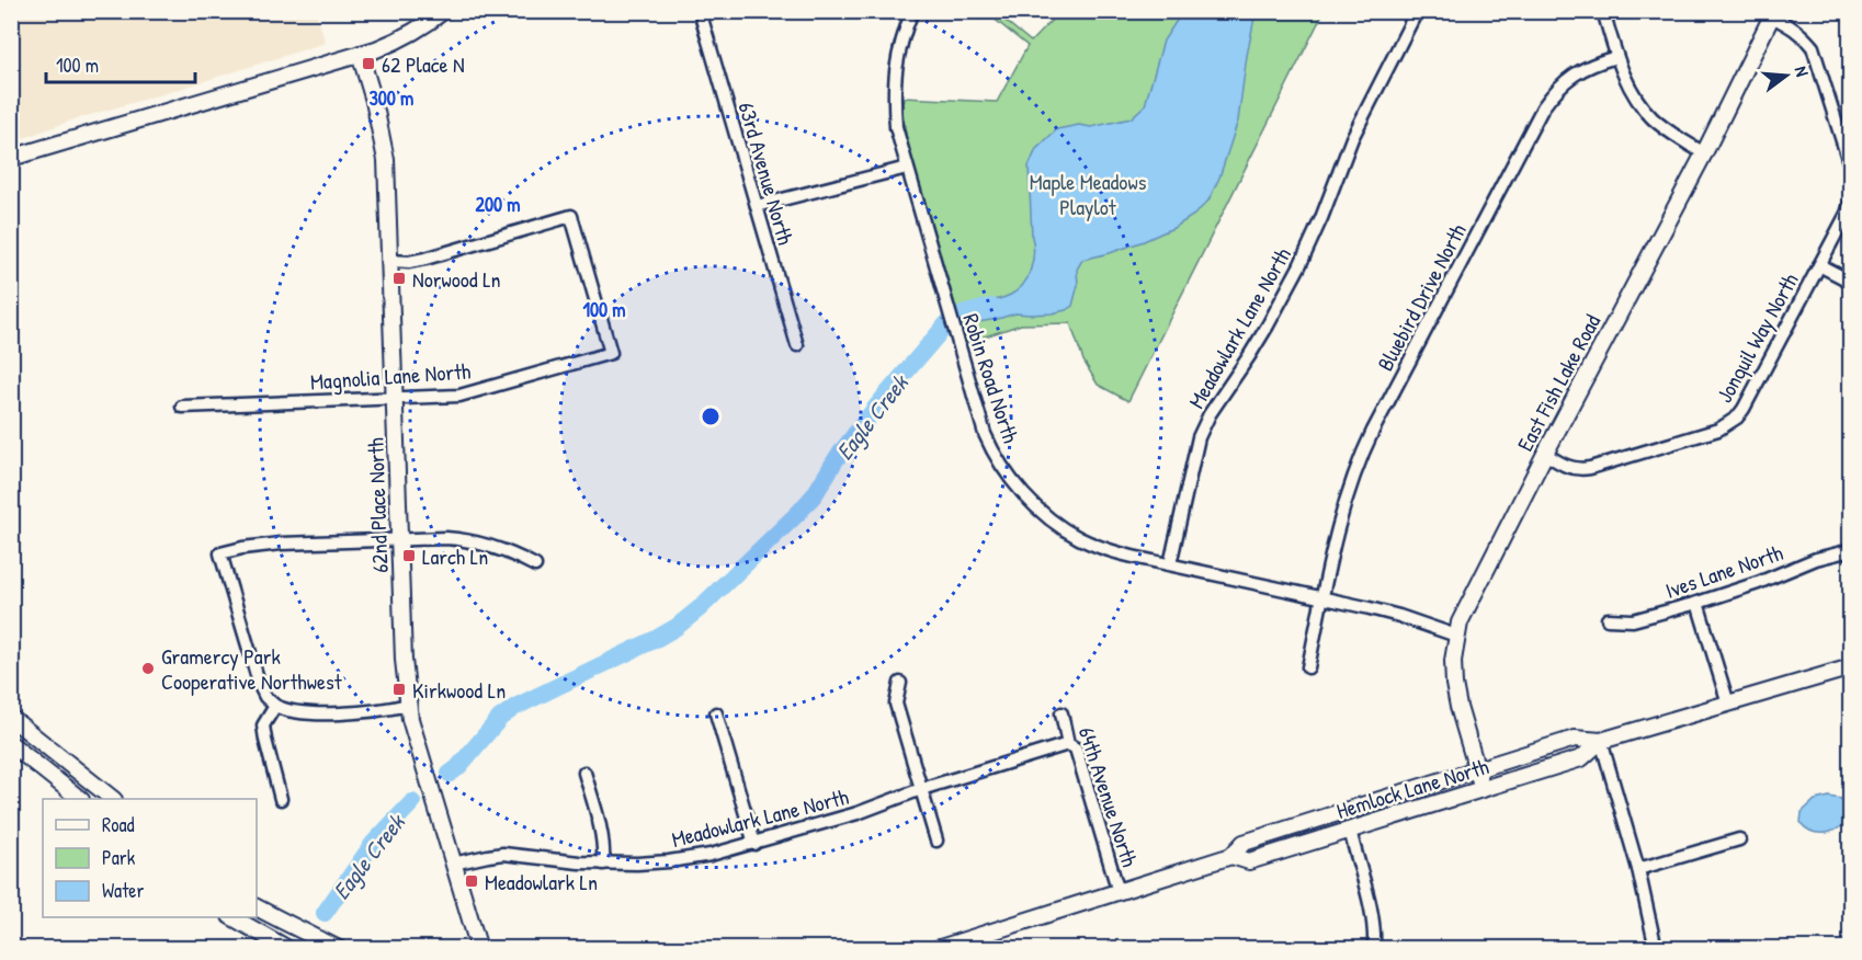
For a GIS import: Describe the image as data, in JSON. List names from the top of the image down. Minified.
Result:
{"streets":{"street":["63rd Avenue North","Bluebird Drive North","Meadowlark Lane North","Jonquil Way North","Magnolia Lane North","Robin Road North","East Fish Lake Road","62nd Place North","Ives Lane North","Hemlock Lane North","64th Avenue North"]},"crossings":[["Bluebird Drive North","Robin Road North"],["Meadowlark Lane North","Robin Road North"],["Meadowlark Lane North","62nd Place North"],["Meadowlark Lane North","64th Avenue North"],["Jonquil Way North","East Fish Lake Road"],["Magnolia Lane North","62nd Place North"],["Robin Road North","East Fish Lake Road"],["East Fish Lake Road","Hemlock Lane North"],["Hemlock Lane North","64th Avenue North"]],"water":["Eagle Creek"],"parks":["Maple Meadows Playlot"],"places":{"transit":["62 Place N","Norwood Ln","Larch Ln","Kirkwood Ln","Meadowlark Ln"],"other":["Gramercy Park Cooperative Northwest"]},"legend":["Road","Park","Water"],"scale_bar":"100 m","north":"right","rings":["300 m","200 m","100 m"]}
